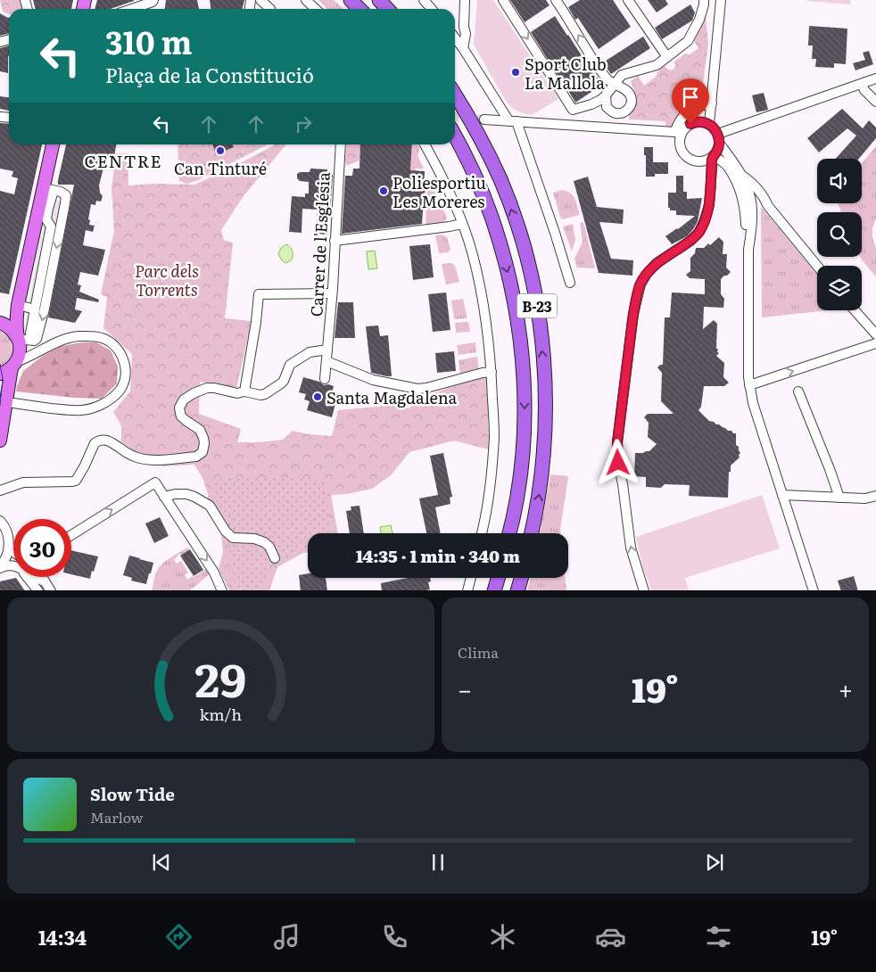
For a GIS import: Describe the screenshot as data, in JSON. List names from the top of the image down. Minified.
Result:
{"streets":{"highway":["B-23"],"street":["Carrer de l'Església"]},"districts":["CENTRE"],"parks":["Parc dels Torrents"],"places":["Sport Club La Mallola","Can Tinturé","Poliesportiu Les Moreres","Santa Magdalena"],"page":{"turn":["310 m","Plaça de la Constitució"],"limit":"30","trip":"14:35 · 1 min · 340 m","tile":"Clima","heat":["−","19°","+"],"song":["Slow Tide","Marlow"],"tabs":["14:34","19°"],"gauge":["29","km/h"]}}
